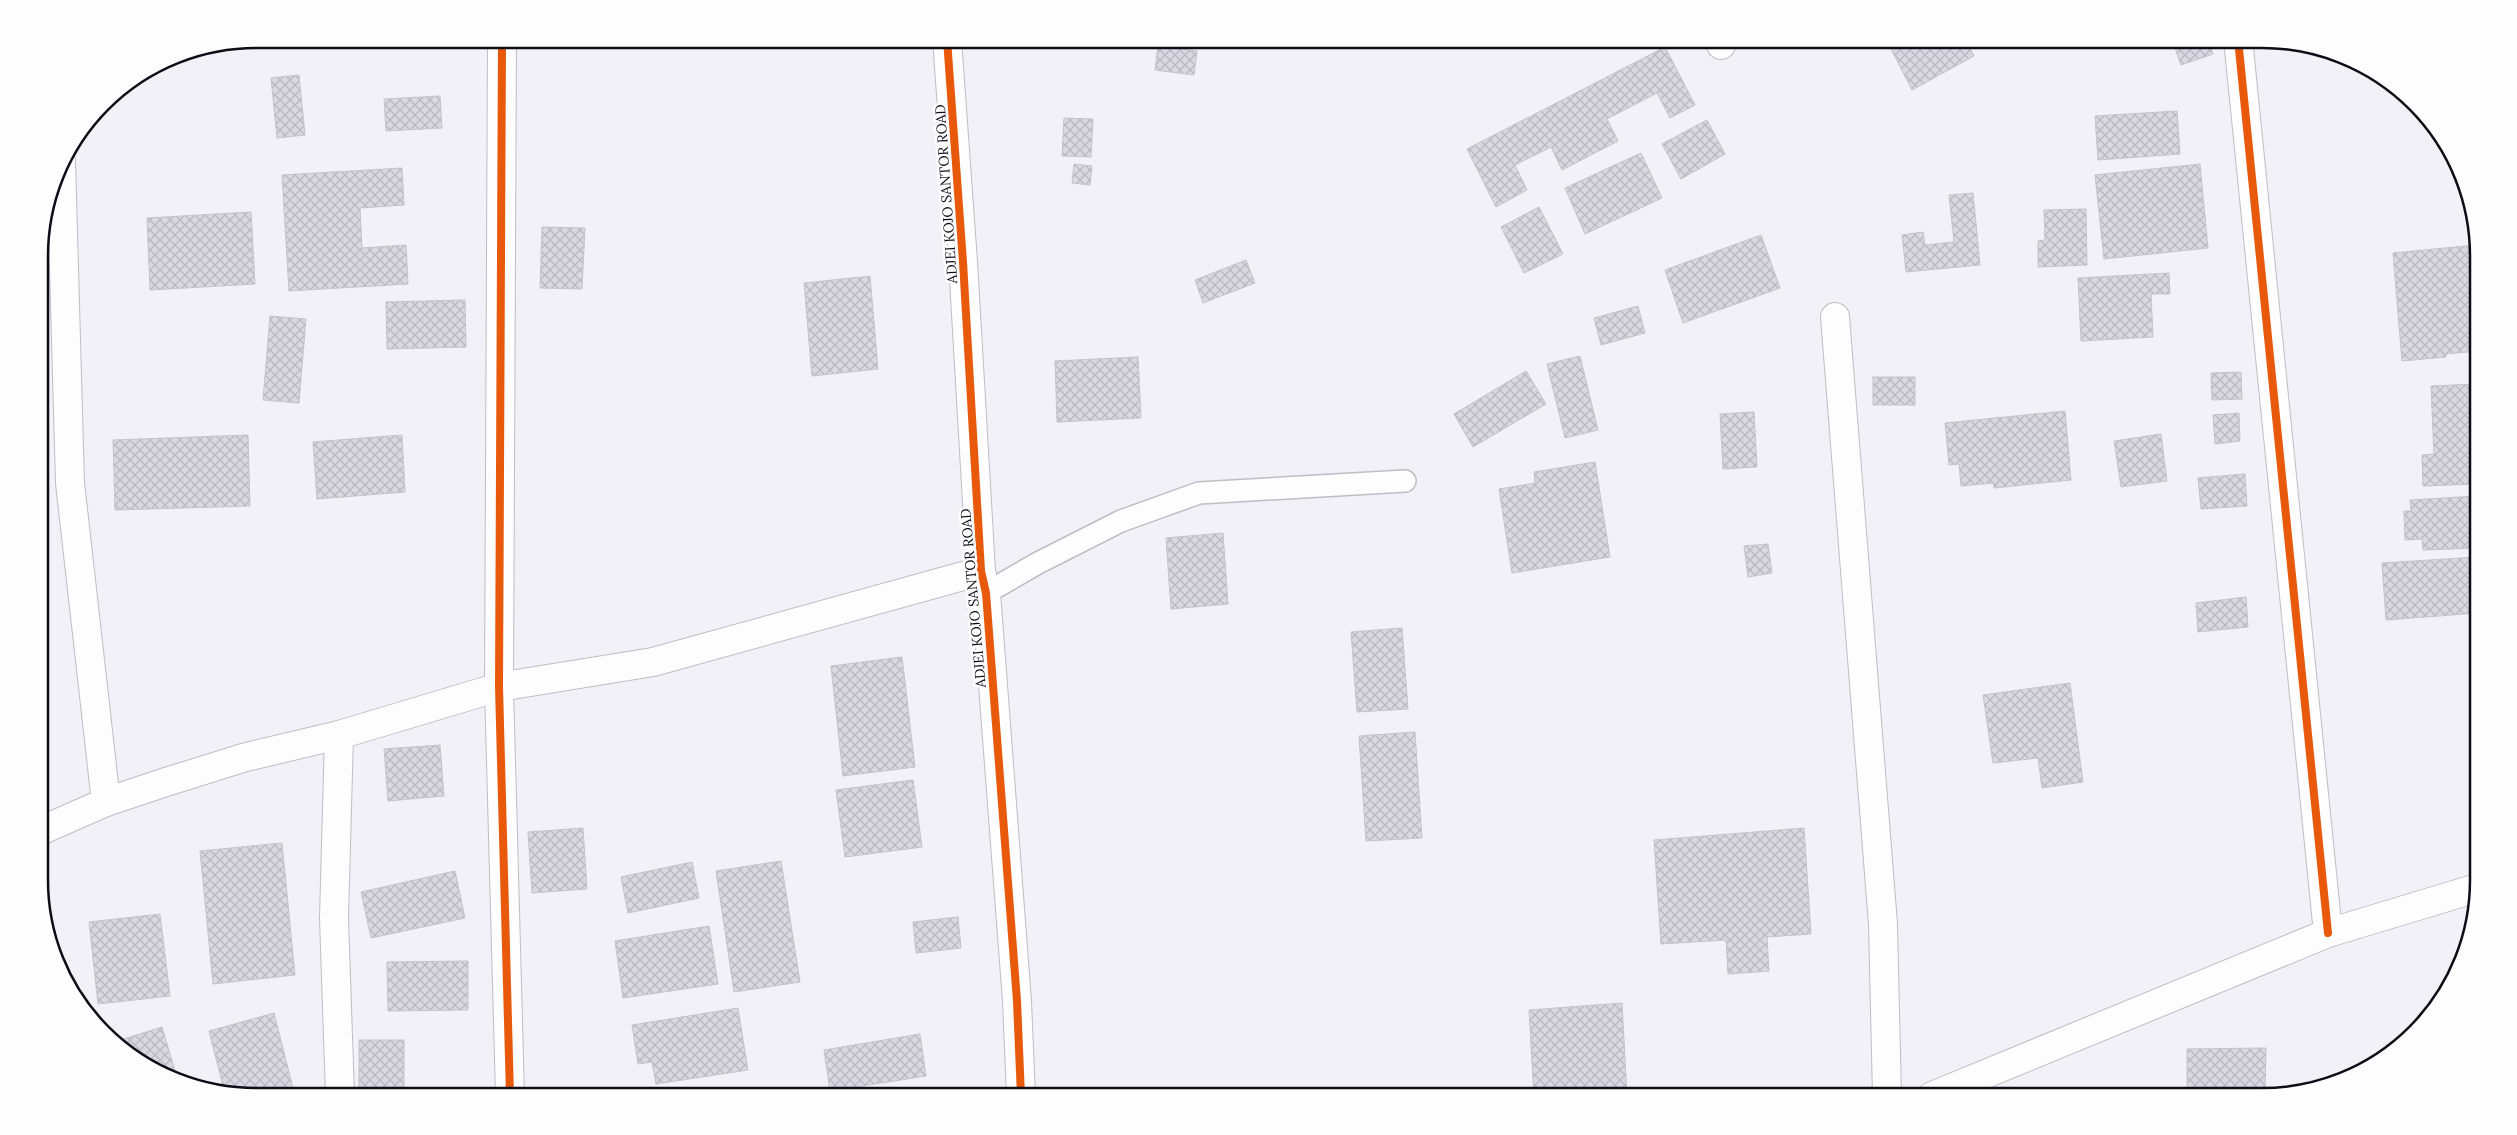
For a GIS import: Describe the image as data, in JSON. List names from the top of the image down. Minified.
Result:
{"streets":{"street":["ADJEI KOJO SANTOR ROAD"]}}
